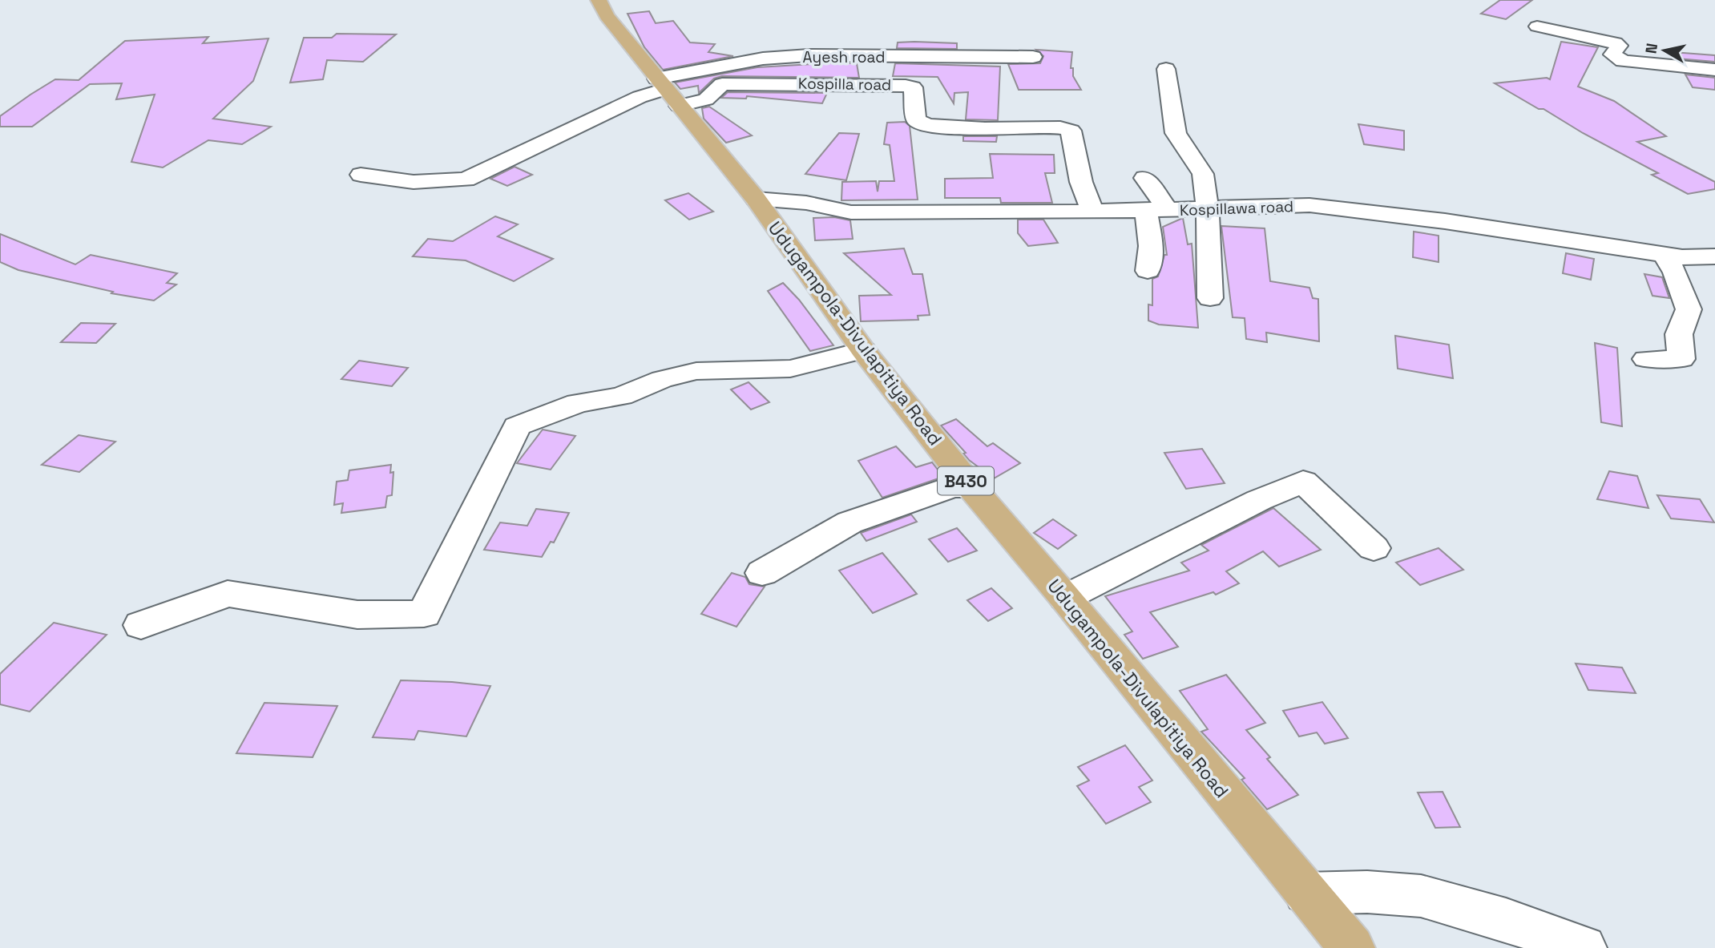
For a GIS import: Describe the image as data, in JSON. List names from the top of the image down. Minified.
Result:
{"streets":{"main road":["Udugampola-Divulapitiya Road","B430"],"street":["Ayesh road","Kospilla road","Kospillawa road"]},"crossings":[["Ayesh road","Kospilla road"],["Ayesh road","Udugampola-Divulapitiya Road"],["Kospilla road","Kospillawa road"],["Kospilla road","Udugampola-Divulapitiya Road"],["Kospillawa road","Udugampola-Divulapitiya Road"]],"north":"left"}
